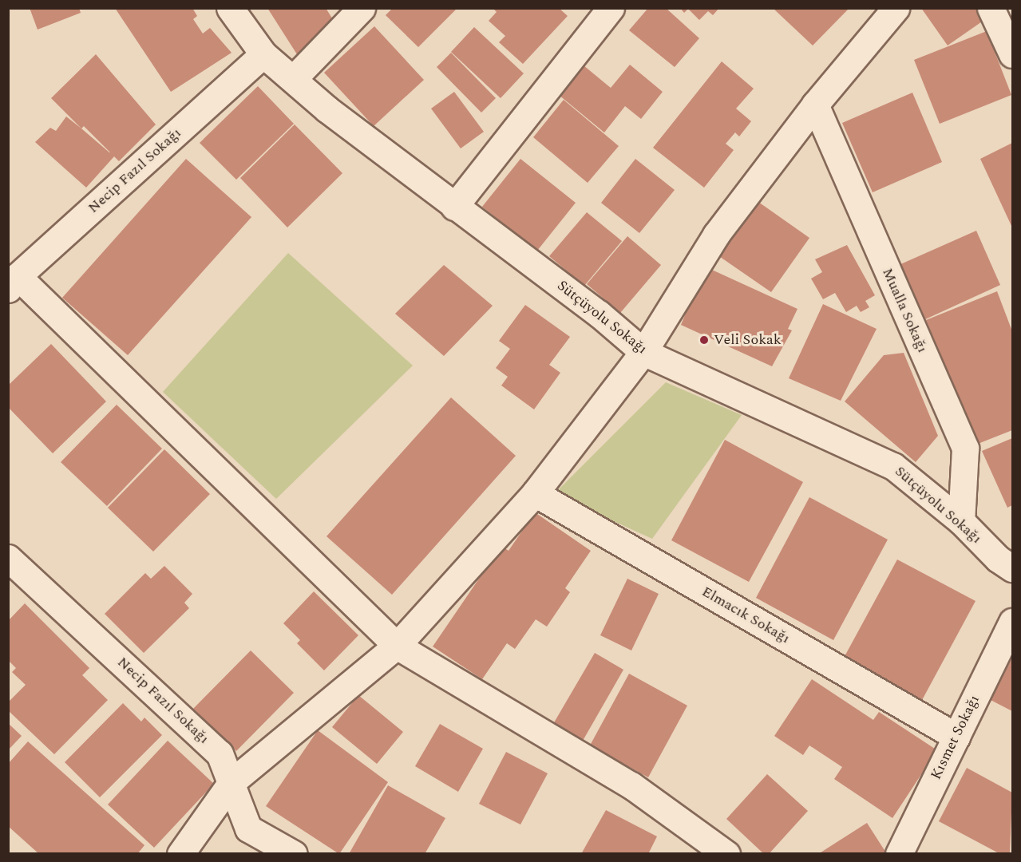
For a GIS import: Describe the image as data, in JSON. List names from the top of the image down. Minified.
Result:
{"streets":{"street":["Necip Fazıl Sokağı","Mualla Sokağı","Sütçüyolu Sokağı","Elmacık Sokağı","Kısmet Sokağı"]},"crossings":[["Necip Fazıl Sokağı","Sütçüyolu Sokağı"],["Mualla Sokağı","Sütçüyolu Sokağı"],["Elmacık Sokağı","Kısmet Sokağı"]],"places":["Veli Sokak"]}
